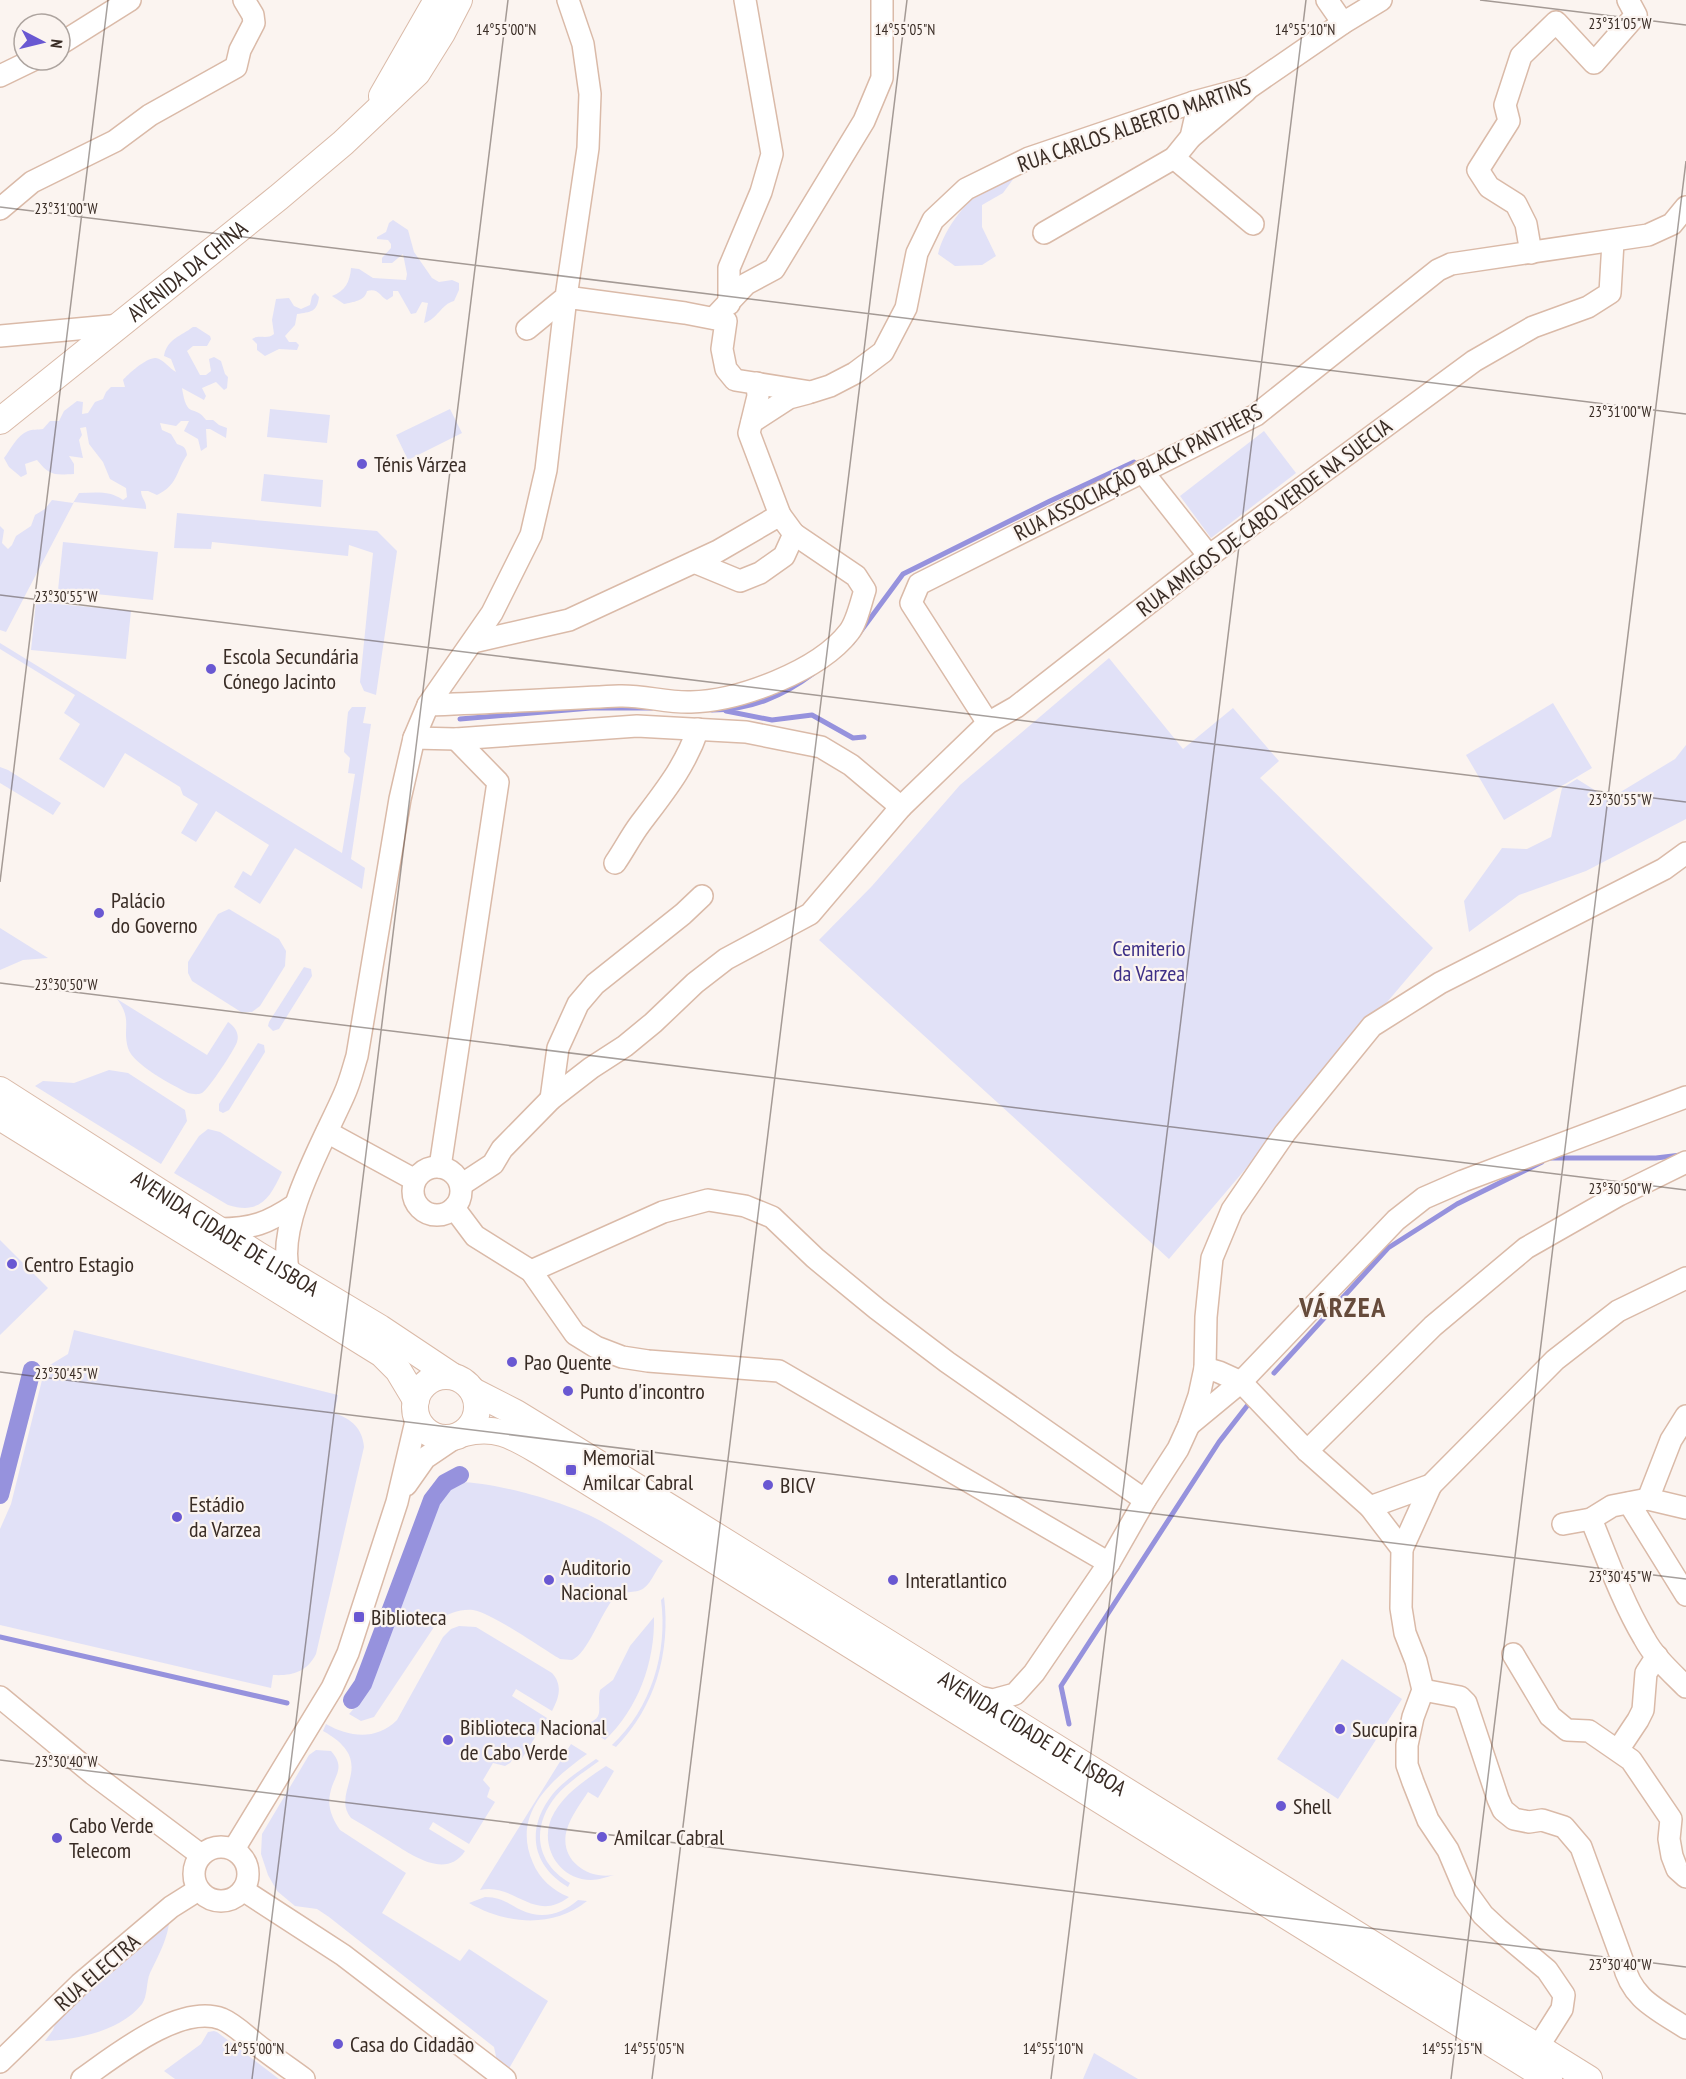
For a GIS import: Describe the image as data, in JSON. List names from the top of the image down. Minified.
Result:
{"streets":{"main road":["AVENIDA DA CHINA","AVENIDA CIDADE DE LISBOA"],"street":["RUA CARLOS ALBERTO MARTINS","RUA ASSOCIAÇÃO BLACK PANTHERS","RUA AMIGOS DE CABO VERDE NA SUECIA","RUA ELECTRA"]},"crossings":[["RUA ASSOCIAÇÃO BLACK PANTHERS","RUA AMIGOS DE CABO VERDE NA SUECIA"]],"districts":["VÁRZEA"],"parks":["Cemiterio da Varzea"],"places":{"other":["Ténis Várzea","Escola Secundária Cónego Jacinto","Palácio do Governo","Centro Estagio","Pao Quente","Punto d'incontro","BICV","Estádio da Varzea","Auditorio Nacional","Interatlantico","Sucupira","Biblioteca Nacional de Cabo Verde","Shell","Amilcar Cabral","Cabo Verde Telecom","Casa do Cidadão"],"transit":["Memorial Amilcar Cabral","Biblioteca"]},"north":"right","coordinates":["23°31'05\"W","14°55'00\"N","14°55'05\"N","14°55'10\"N","23°31'00\"W","23°30'55\"W","23°30'50\"W","23°30'45\"W","23°30'40\"W","14°55'15\"N"]}
